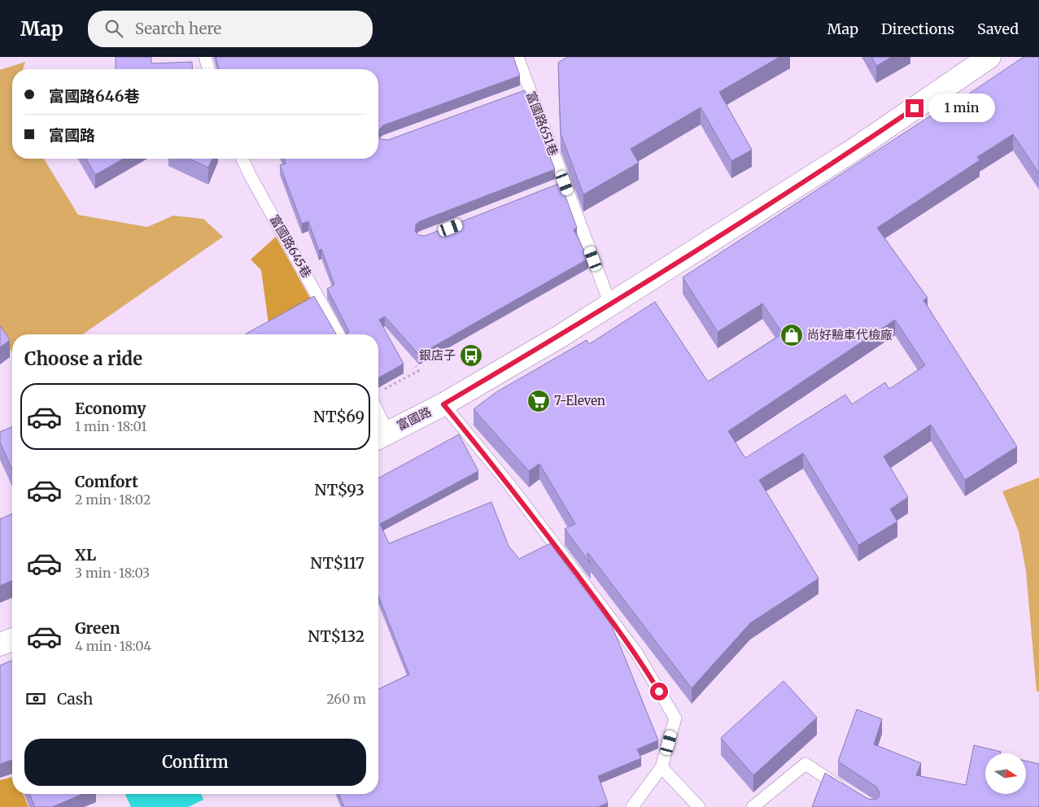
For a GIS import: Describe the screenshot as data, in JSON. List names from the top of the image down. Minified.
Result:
{"streets":{"street":["富國路"],"lane":["富國路651巷","富國路645巷"]},"crossings":[["富國路651巷","富國路"]],"places":{"shop":["尚好驗車代檢廠"],"bus stop":["銀店子"],"supermarket":["7-Eleven"]},"north":"right","page":{"header":"Map","search":"Search here","nav":["Map","Directions","Saved"],"banner":["富國路646巷","富國路"],"bubble":"1 min","heading":"Choose a ride","list":[{"name":"Economy","note":"1 min · 18:01","value":"NT$69"},{"name":"Comfort","note":"2 min · 18:02","value":"NT$93"},{"name":"XL","note":"3 min · 18:03","value":"NT$117"},{"name":"Green","note":"4 min · 18:04","value":"NT$132"}],"pay":["Cash","260 m"],"buttons":"Confirm"}}
